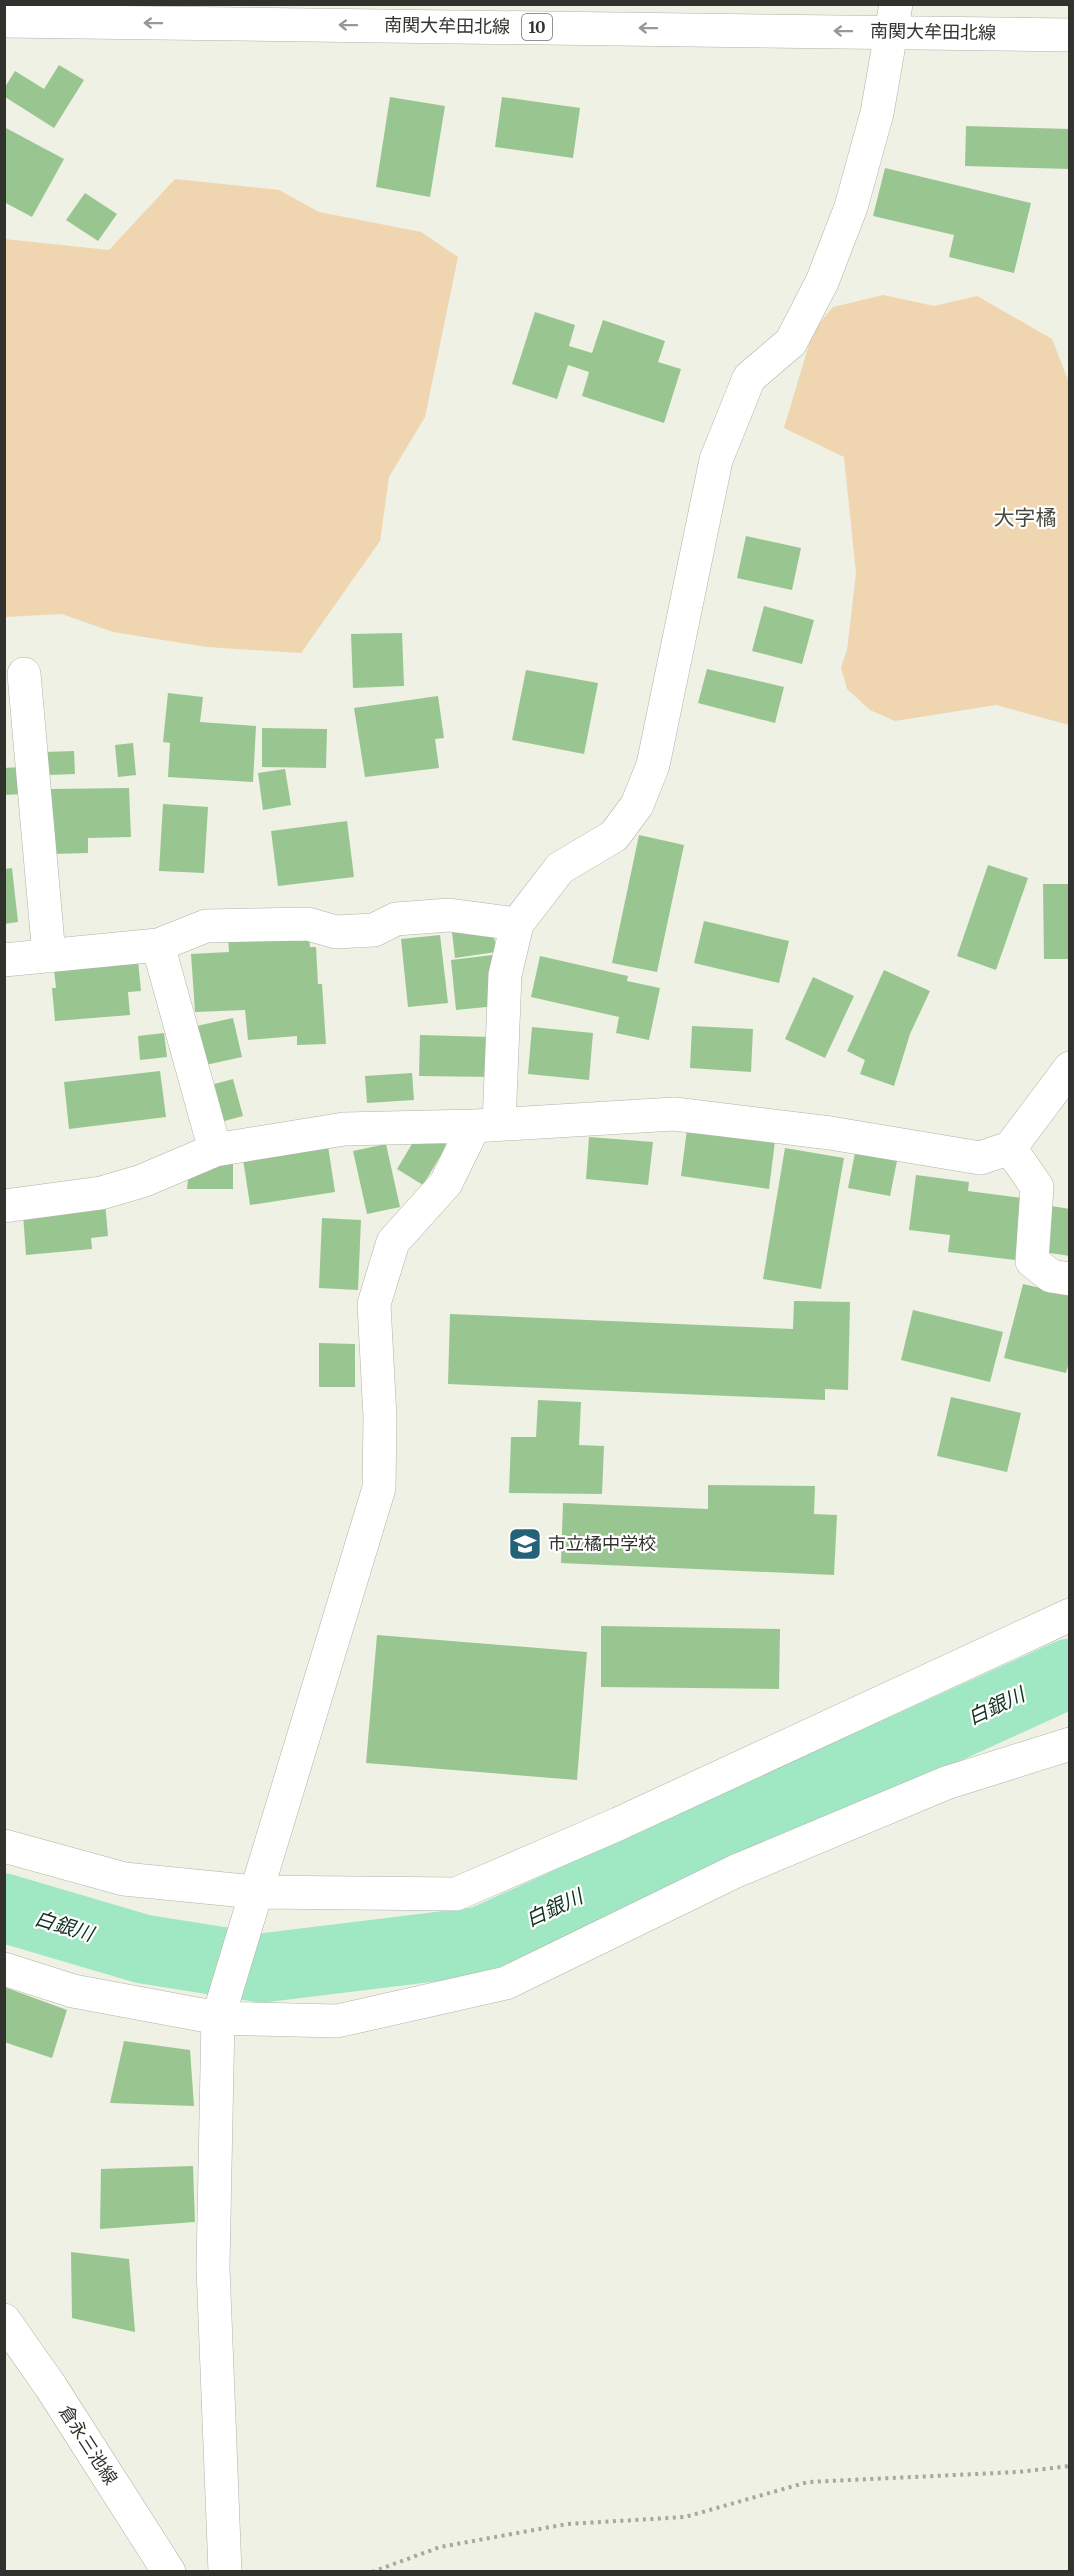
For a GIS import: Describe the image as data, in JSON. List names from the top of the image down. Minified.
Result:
{"streets":{"street":["南関大牟田北線","10","倉永三池線"]},"one_way":["南関大牟田北線"],"districts":["大字橘"],"water":["白銀川"],"places":{"school or university":["市立橘中学校"]}}
